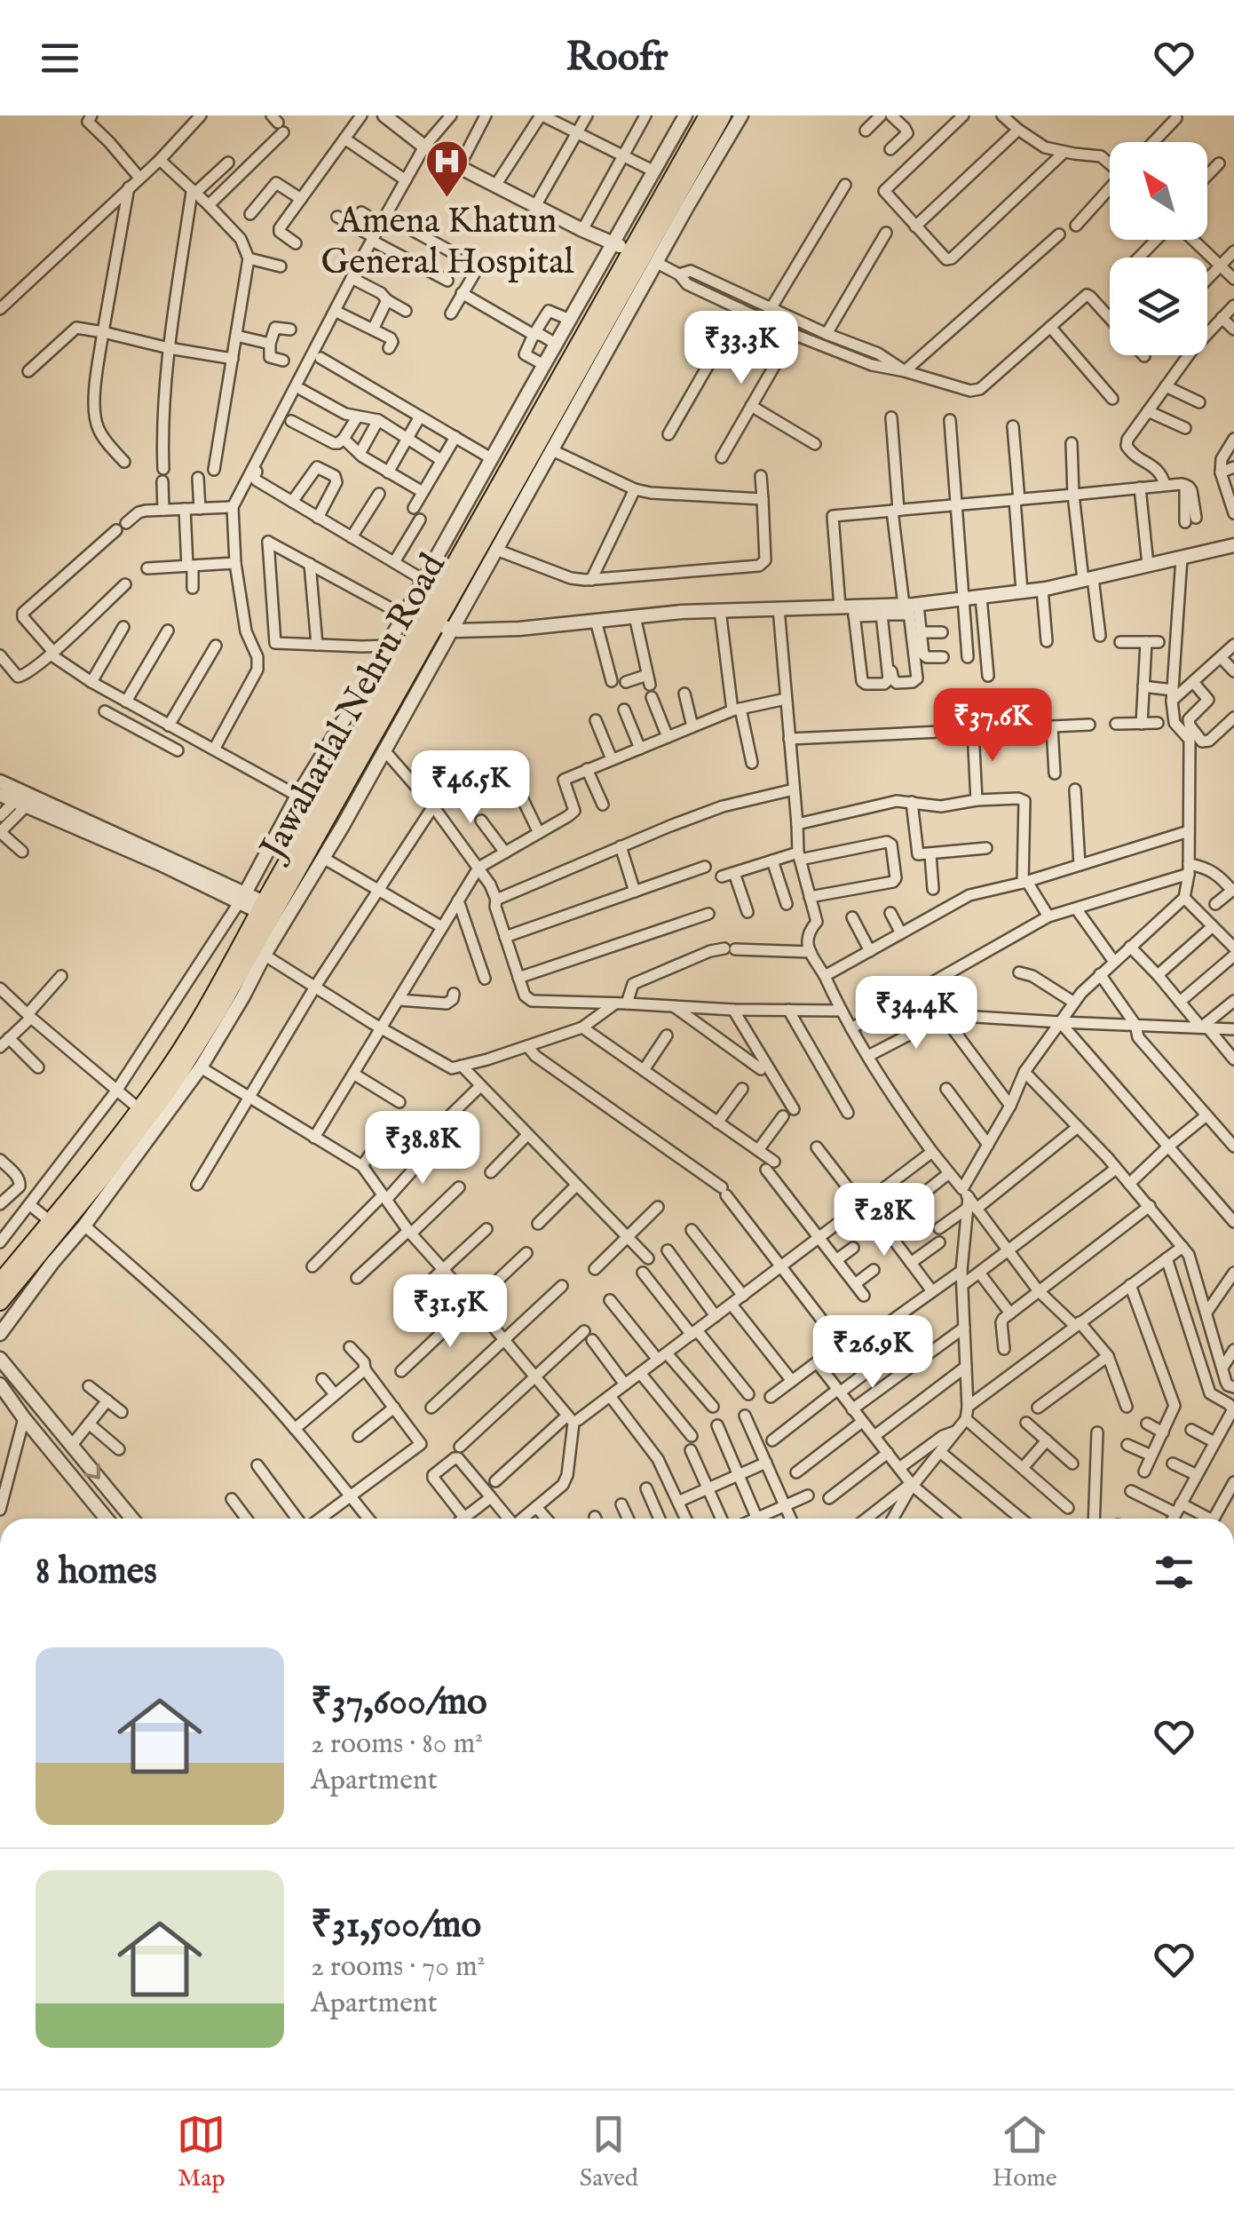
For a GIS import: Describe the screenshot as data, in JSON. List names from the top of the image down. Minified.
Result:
{"streets":{"main road":["Jawaharlal Nehru Road"]},"places":{"hospital":["Amena Khatun General Hospital"]},"north":"top left","page":{"header":"Roofr","price":["₹33.3K","₹37.6K","₹46.5K","₹34.4K","₹38.8K","₹28K","₹31.5K","₹26.9K"],"heading":"8 homes","list":[{"name":"₹37,600/mo","note":"2 rooms · 80 m² · Apartment"},{"name":"₹31,500/mo","note":"2 rooms · 70 m² · Apartment"}],"tabs":["Map","Saved","Home"]}}
